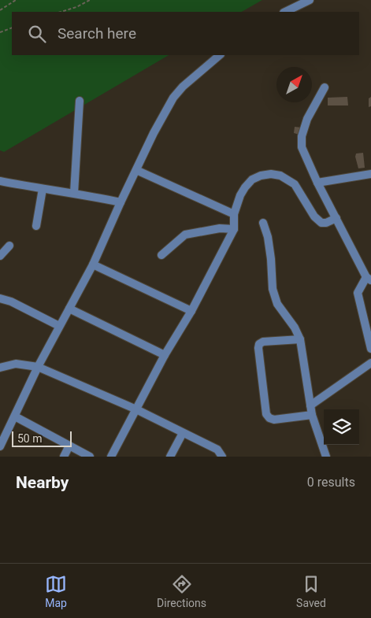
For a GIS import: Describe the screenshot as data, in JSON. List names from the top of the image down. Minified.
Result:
{"scale_bar":"50 m","north":"top right","page":{"search":"Search here","scale":"50 m","heading":["Nearby","0 results"],"nav":["Map","Directions","Saved"]}}
